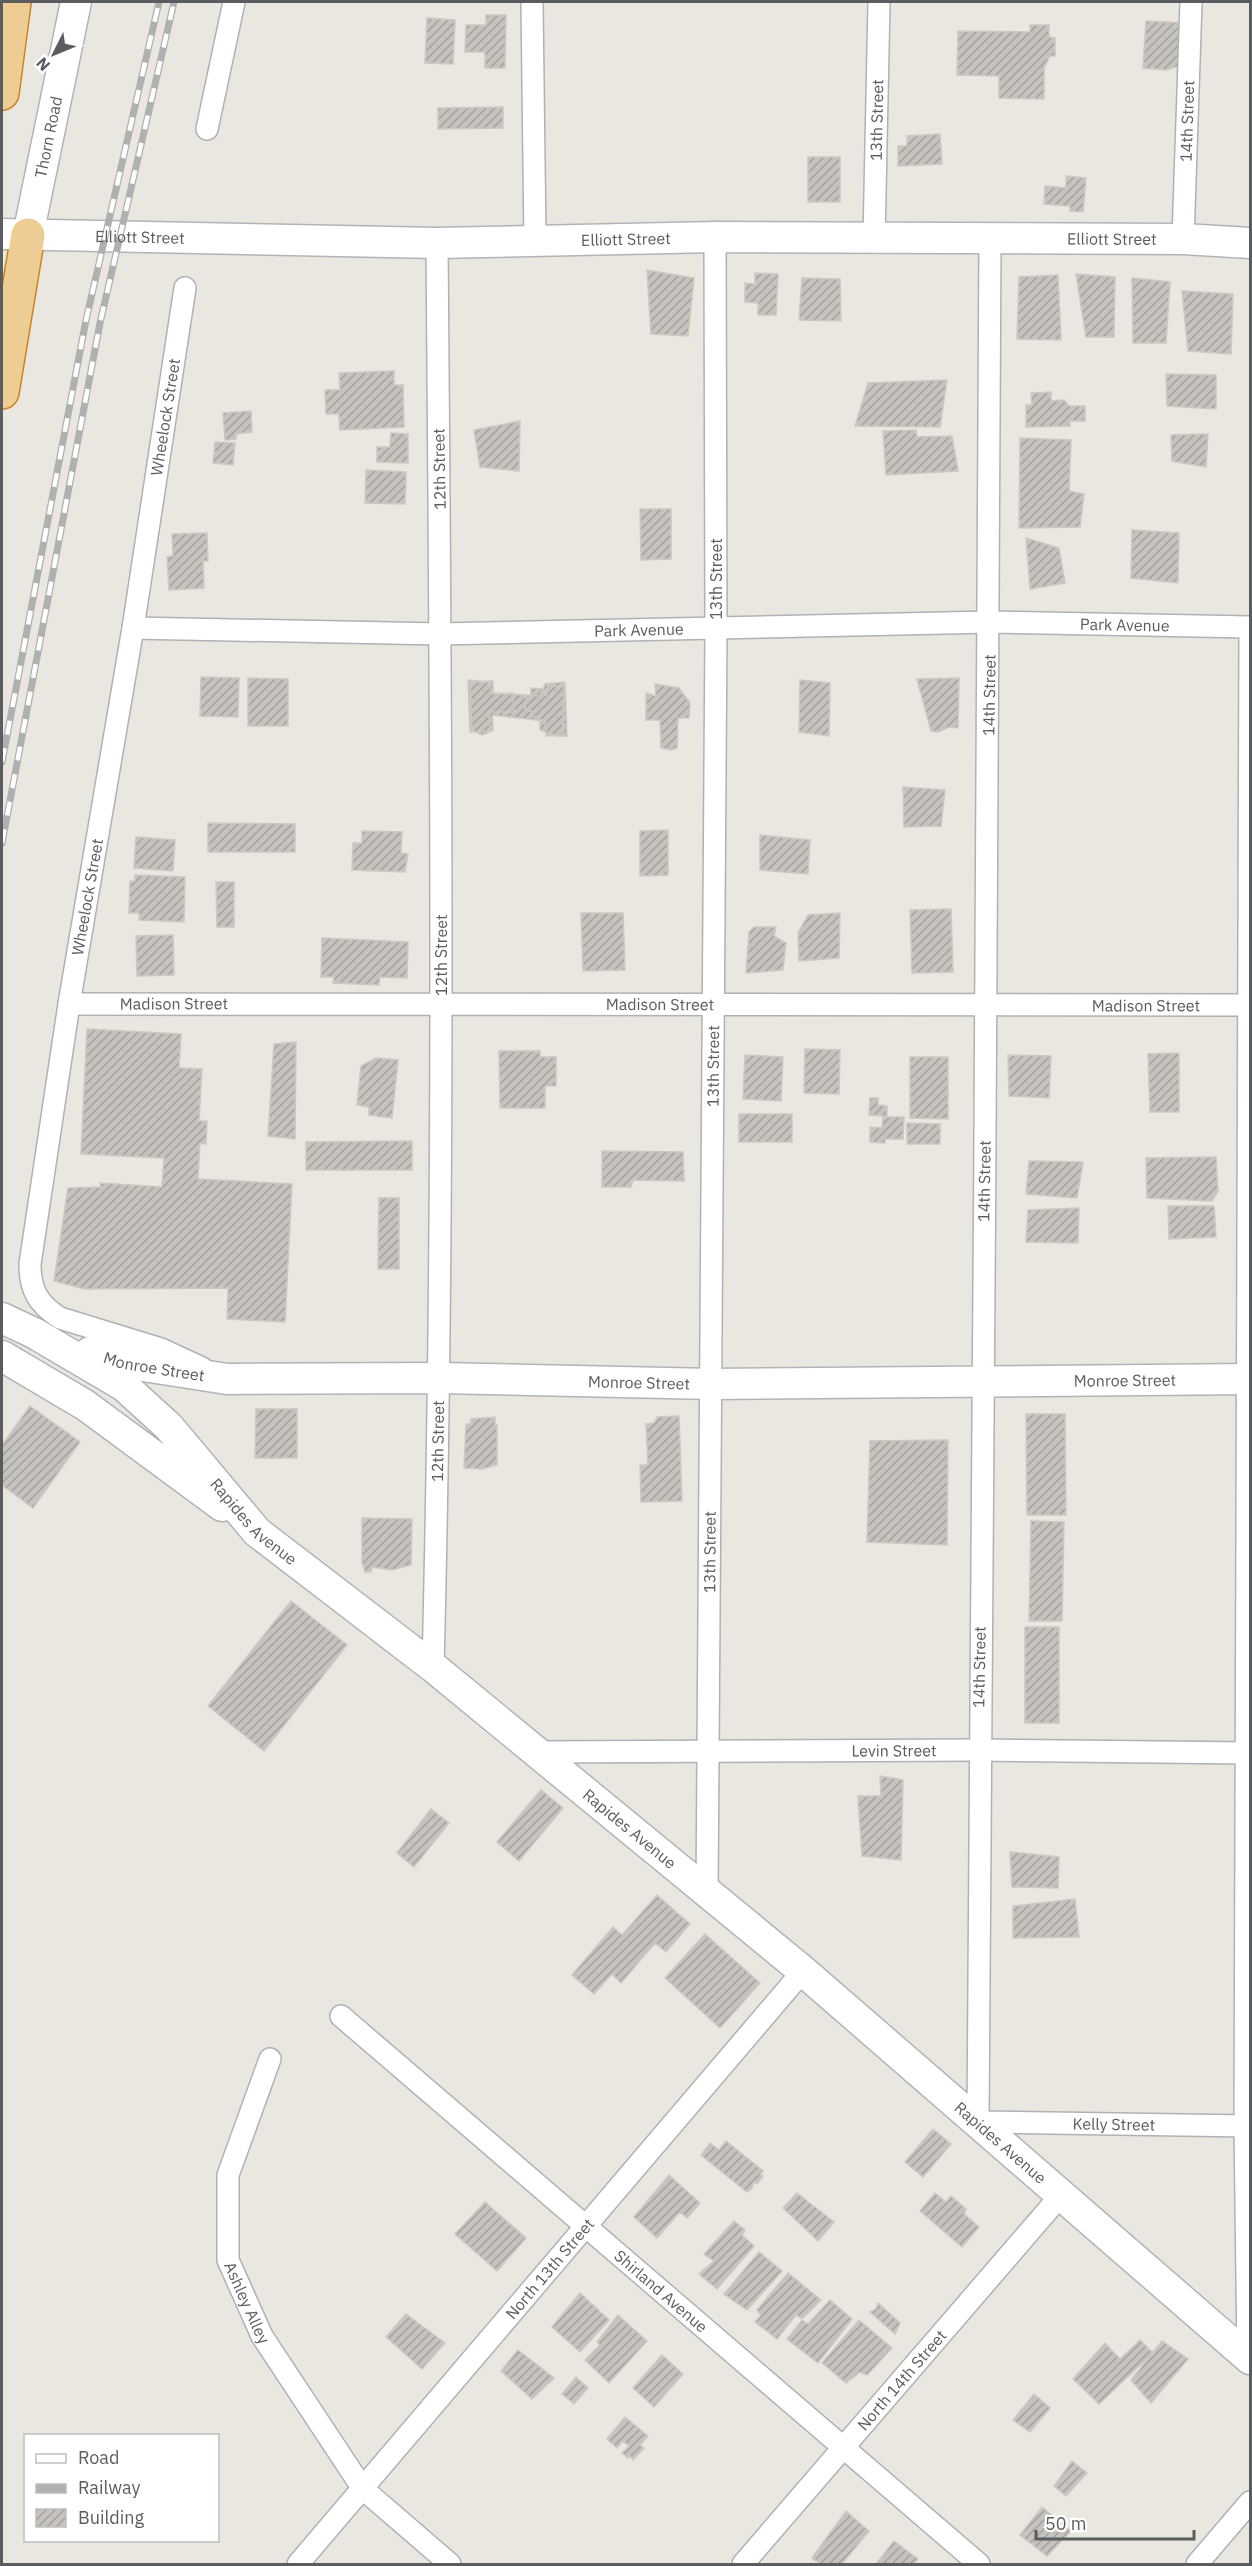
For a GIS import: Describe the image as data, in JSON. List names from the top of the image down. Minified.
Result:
{"streets":{"main road":["Thorn Road","Elliott Street","Monroe Street","Rapides Avenue"],"street":["14th Street","13th Street","Wheelock Street","12th Street","Park Avenue","Madison Street","Levin Street","Kelly Street","North 13th Street","Shirland Avenue","Ashley Alley","North 14th Street"]},"crossings":[["14th Street","Elliott Street"],["14th Street","Park Avenue"],["14th Street","Madison Street"],["14th Street","Monroe Street"],["14th Street","Rapides Avenue"],["14th Street","Levin Street"],["14th Street","Kelly Street"],["13th Street","Elliott Street"],["13th Street","Park Avenue"],["13th Street","Madison Street"],["13th Street","Monroe Street"],["13th Street","Rapides Avenue"],["13th Street","Levin Street"],["Thorn Road","Elliott Street"],["Elliott Street","12th Street"],["Wheelock Street","Park Avenue"],["Wheelock Street","Madison Street"],["Wheelock Street","Monroe Street"],["12th Street","Park Avenue"],["12th Street","Madison Street"],["12th Street","Monroe Street"],["12th Street","Rapides Avenue"],["Monroe Street","Rapides Avenue"],["Rapides Avenue","Levin Street"],["Rapides Avenue","Kelly Street"],["Rapides Avenue","North 13th Street"],["Rapides Avenue","North 14th Street"],["North 13th Street","Shirland Avenue"],["North 13th Street","Ashley Alley"],["Shirland Avenue","North 14th Street"]],"legend":["Road","Railway","Building"],"scale_bar":"50 m","north":"bottom left"}
